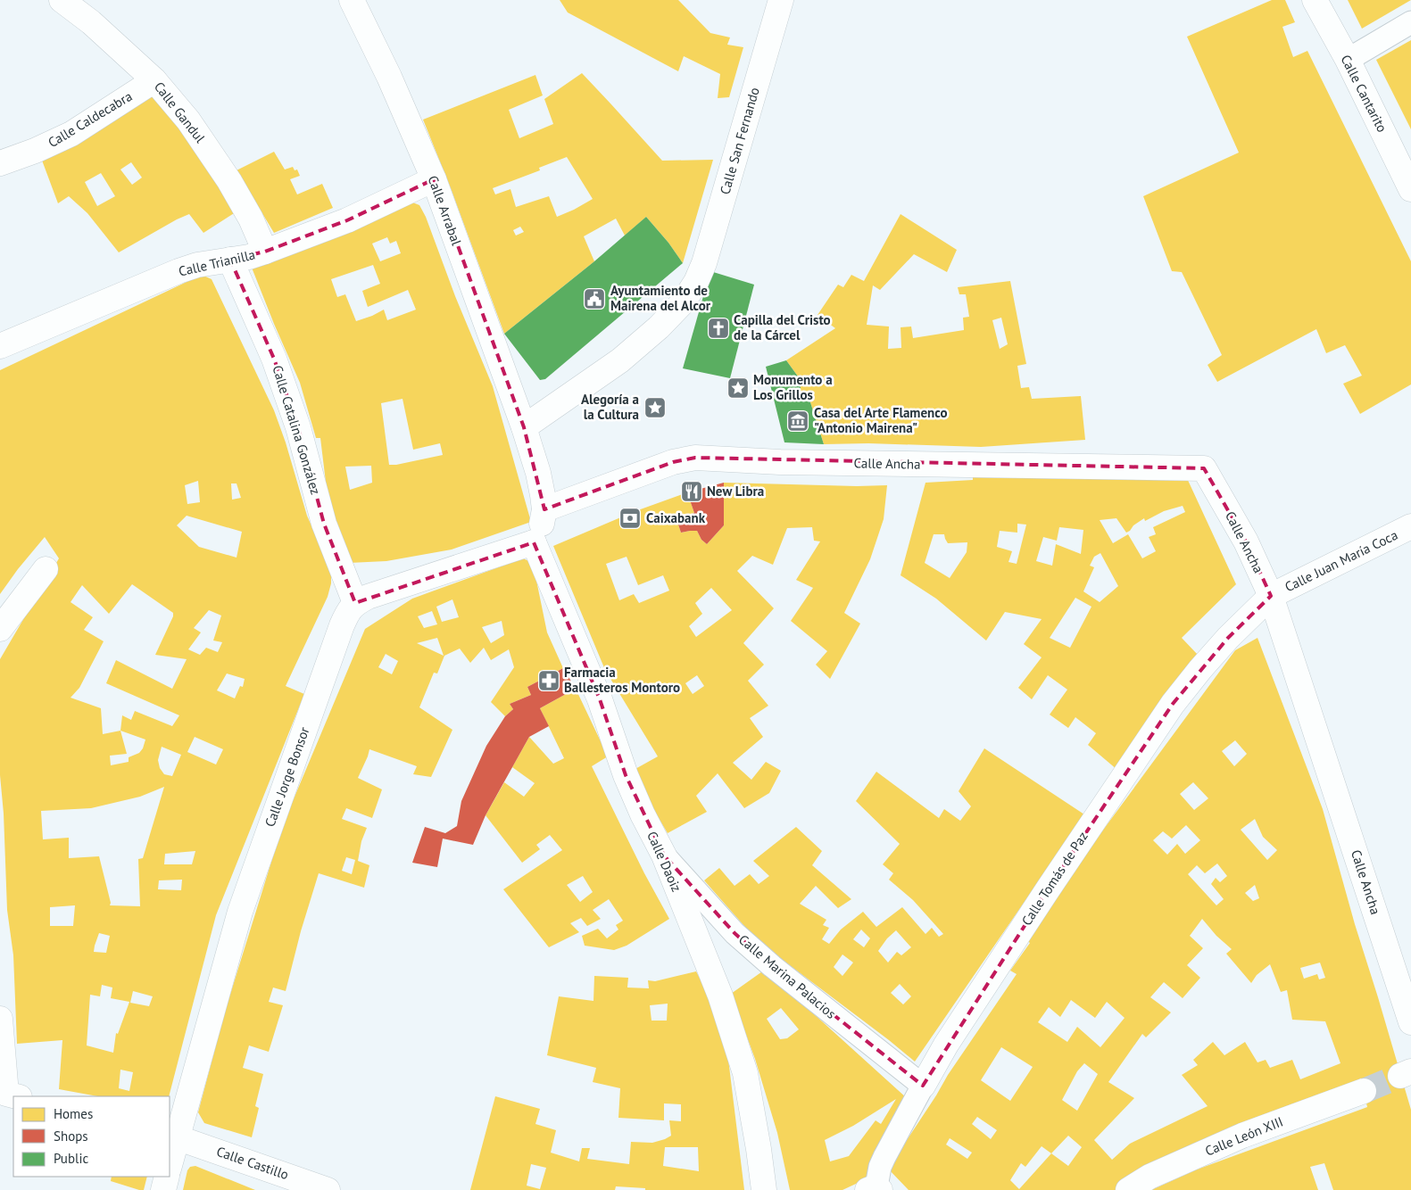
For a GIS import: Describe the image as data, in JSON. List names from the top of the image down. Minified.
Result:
{"streets":{"street":["Calle Cantarito","Calle Gandul","Calle Caldecabra","Calle San Fernando","Calle Arrabal","Calle Trianilla","Calle Catalina González","Calle Ancha","Calle Juan María Coca","Calle Jorge Bonsor","Calle Daoiz","Calle Tomás de Paz","Calle Marina Palacios","Calle León XIII","Calle Castillo"]},"crossings":[["Calle Gandul","Calle Caldecabra"],["Calle Gandul","Calle Trianilla"],["Calle San Fernando","Calle Arrabal"],["Calle Arrabal","Calle Trianilla"],["Calle Arrabal","Calle Ancha"],["Calle Trianilla","Calle Catalina González"],["Calle Catalina González","Calle Jorge Bonsor"],["Calle Ancha","Calle Juan María Coca"],["Calle Ancha","Calle Tomás de Paz"],["Calle Juan María Coca","Calle Tomás de Paz"],["Calle Jorge Bonsor","Calle Castillo"],["Calle Daoiz","Calle Marina Palacios"],["Calle Tomás de Paz","Calle Marina Palacios"]],"places":{"public building":["Ayuntamiento de Mairena del Alcor"],"church":["Capilla del Cristo de la Cárcel"],"place":["Monumento a Los Grillos","Alegoría a la Cultura"],"museum":["Casa del Arte Flamenco \"Antonio Mairena\""],"restaurant":["New Libra"],"bank":["Caixabank"],"pharmacy":["Farmacia Ballesteros Montoro"]},"legend":["Homes","Shops","Public"]}
